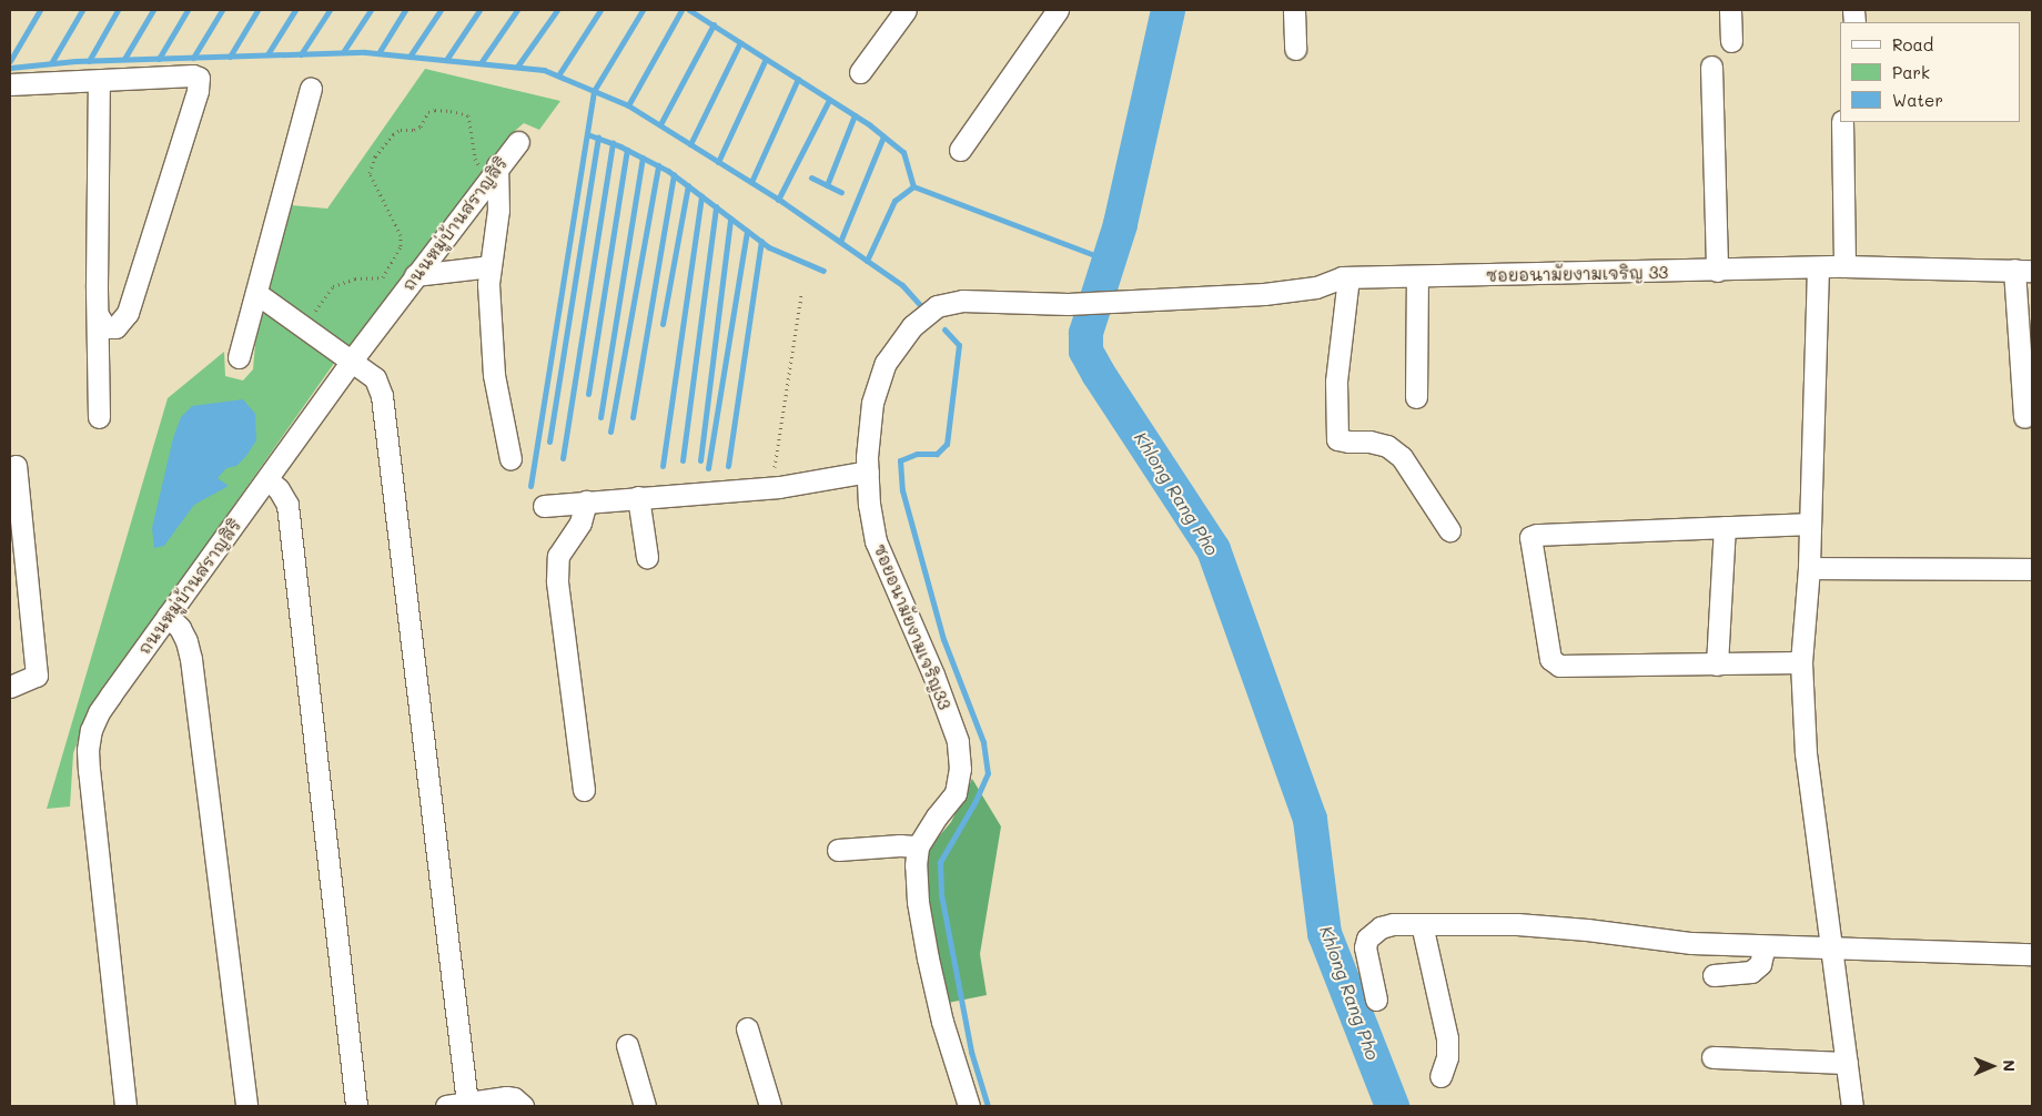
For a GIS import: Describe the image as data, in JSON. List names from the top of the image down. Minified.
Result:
{"streets":{"street":["ถนนหมู่บ้านสราญสิริ","ซอยอนามัยงามเจริญ 33","ซอยอนามัยงามเจริญ33"]},"crossings":[["ซอยอนามัยงามเจริญ 33","ซอยอนามัยงามเจริญ33"]],"water":["Khlong Rang Pho"],"legend":["Road","Park","Water"],"north":"right"}
